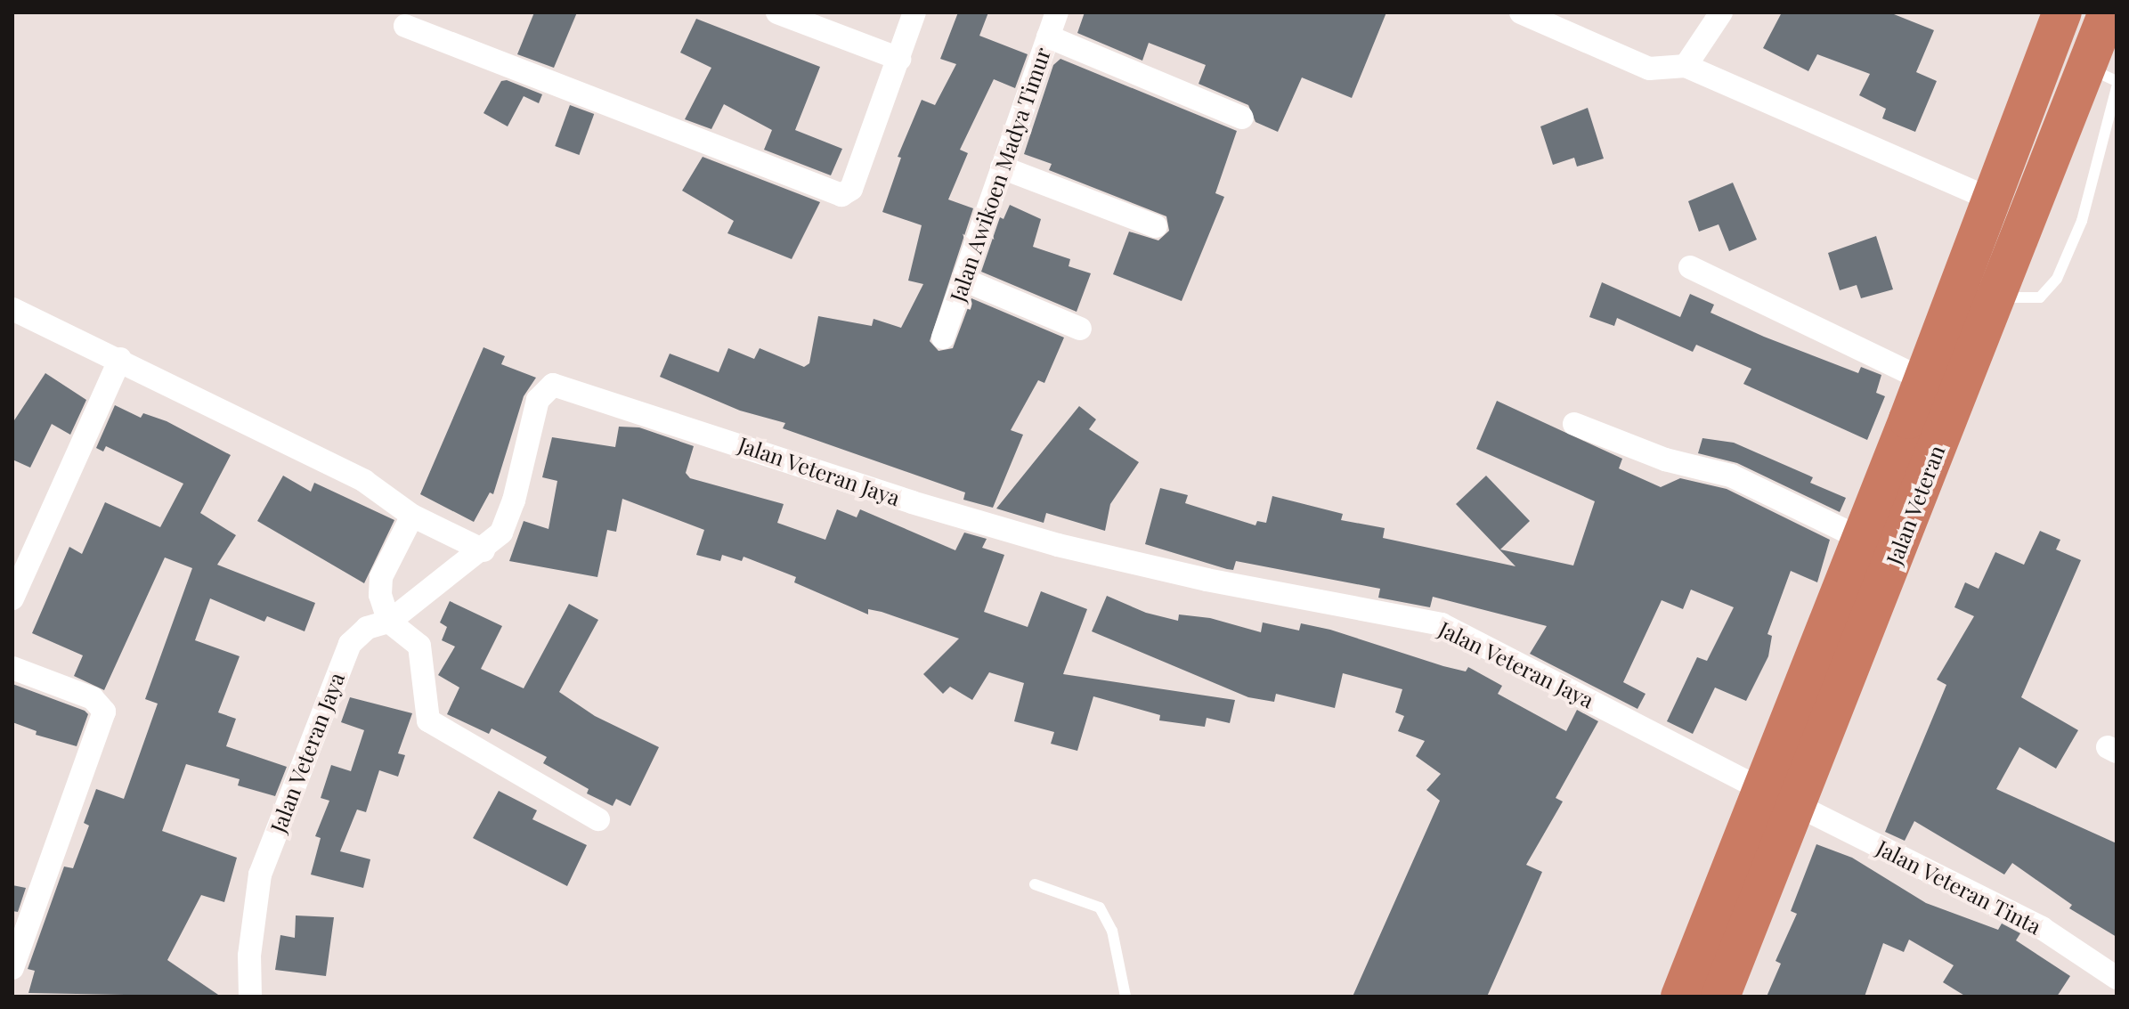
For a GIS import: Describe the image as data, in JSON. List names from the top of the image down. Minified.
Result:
{"streets":{"highway":["Jalan Veteran"],"street":["Jalan Awikoen Madya Timur","Jalan Veteran Jaya","Jalan Veteran Tinta"]},"crossings":[["Jalan Veteran Jaya","Jalan Veteran"],["Jalan Veteran","Jalan Veteran Tinta"]]}
